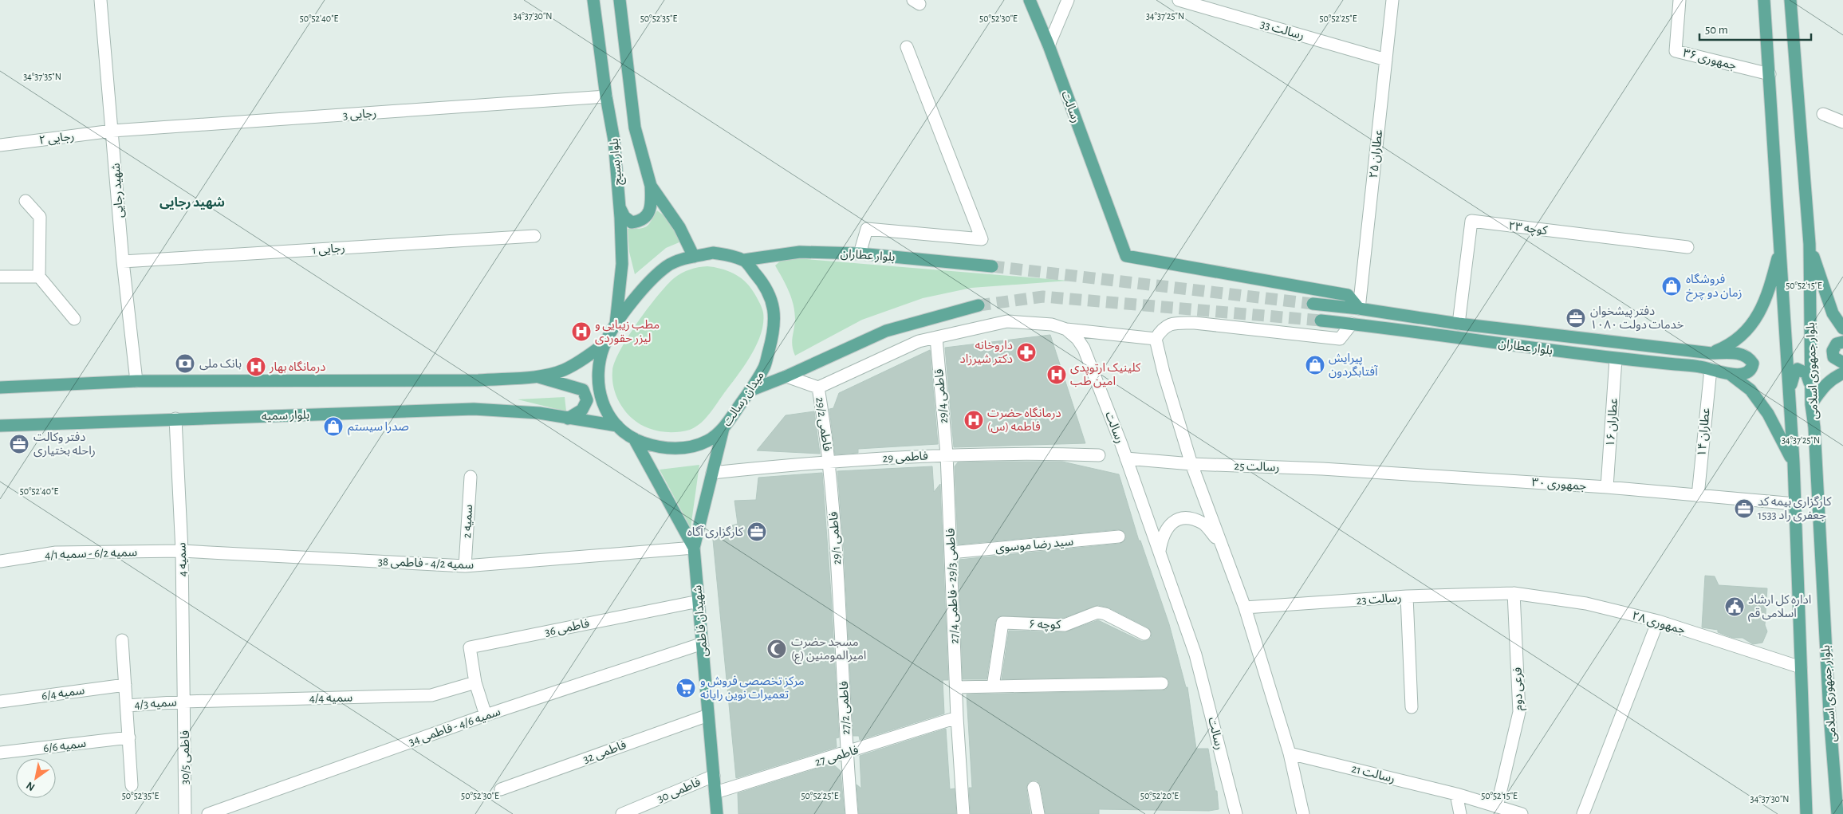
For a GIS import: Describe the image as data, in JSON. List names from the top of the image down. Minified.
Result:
{"streets":{"main road":["رسالت","بلوار بسیج","بلوار عطاران","بلوار جمهوری اسلامی","میدان رسالت","بلوار سمیه","شهیدان فاطمی"],"street":["رسالت 33","جمهوری ۳۶","رجایی 3","رجایی ۲","عطاران ۲۵","شهید رجایی","کوچه ۲۳","رجایی 1","قاطمی 29/4","عطاران ۱۶","فاطمی 29/2","عطاران ۱۴","فاطمی 29","رسالت 25","جمهوری ۳۰","سمیه 2","فاطمی 29/1","سید رضا موسوی","سمیه 6/2 - سمیه 4/1","سمیه 4","سمیه 4/2 - فاطمی 38","فاطمی 29/3 - فاطمی 27/4","رسالت 23","جمهوری ۲۸","کوچه ۶","فاطمی 36","فرعی دوم","سمیه 6/4","سمیه 4/4","سمیه 4/3","فاطمی 27/2","سمیه 4/6 - فاطمی 34","سمیه 6/6","فاطمی 32","فاطمی 27","فاطمی 30/5","رسالت 21","فاطمی 30"]},"crossings":[["رسالت 33","عطاران ۲۵"],["جمهوری ۳۶","بلوار جمهوری اسلامی"],["رسالت","عطاران ۲۵"],["رسالت","بلوار عطاران"],["رسالت","قاطمی 29/4"],["رسالت","فاطمی 29/2"],["رسالت","رسالت 25"],["رجایی 3","رجایی ۲"],["رجایی 3","بلوار بسیج"],["رجایی 3","شهید رجایی"],["رجایی ۲","شهید رجایی"],["عطاران ۲۵","بلوار عطاران"],["بلوار بسیج","میدان رسالت"],["شهید رجایی","رجایی 1"],["کوچه ۲۳","بلوار عطاران"],["بلوار عطاران","میدان رسالت"],["بلوار عطاران","عطاران ۱۶"],["بلوار عطاران","عطاران ۱۴"],["بلوار جمهوری اسلامی","جمهوری ۳۰"],["بلوار جمهوری اسلامی","جمهوری ۲۸"],["قاطمی 29/4","فاطمی 29"],["قاطمی 29/4","فاطمی 29/3 - فاطمی 27/4"],["میدان رسالت","بلوار سمیه"],["بلوار سمیه","سمیه 4"],["عطاران ۱۶","جمهوری ۳۰"],["فاطمی 29/2","فاطمی 29"],["فاطمی 29/2","فاطمی 29/1"],["عطاران ۱۴","جمهوری ۳۰"],["فاطمی 29","فاطمی 29/1"],["فاطمی 29","فاطمی 29/3 - فاطمی 27/4"],["رسالت 25","جمهوری ۳۰"],["سمیه 2","سمیه 4/2 - فاطمی 38"],["فاطمی 29/1","فاطمی 27/2"],["سید رضا موسوی","فاطمی 29/3 - فاطمی 27/4"],["سمیه 6/2 - سمیه 4/1","سمیه 4"],["سمیه 6/2 - سمیه 4/1","سمیه 4/2 - فاطمی 38"],["سمیه 4","سمیه 4/2 - فاطمی 38"],["سمیه 4","سمیه 4/4"],["سمیه 4","سمیه 4/3"],["سمیه 4","فاطمی 30/5"],["سمیه 4/2 - فاطمی 38","شهیدان فاطمی"],["فاطمی 29/3 - فاطمی 27/4","فاطمی 27"],["رسالت 23","جمهوری ۲۸"],["رسالت 23","فرعی دوم"],["شهیدان فاطمی","فاطمی 36"],["شهیدان فاطمی","سمیه 4/6 - فاطمی 34"],["شهیدان فاطمی","فاطمی 32"],["شهیدان فاطمی","فاطمی 27"],["شهیدان فاطمی","فاطمی 30"],["جمهوری ۲۸","فرعی دوم"],["فاطمی 36","سمیه 4/4"],["فرعی دوم","رسالت 21"],["سمیه 4/4","سمیه 4/3"],["سمیه 4/4","فاطمی 30/5"],["سمیه 4/3","فاطمی 30/5"],["فاطمی 27/2","فاطمی 27"]],"districts":["شهید رجایی"],"places":{"shop":["فروشگاه زمان دو چرخ","پیرایش آفتابگردون","صدرا سیستم"],"office":["دفتر پیشخوان خدمات دولت ۱۰۸۰","دفتر وکالت راحله بختیاری","کارگزاری بیمه کد 1533 جعفری راد","کارگزاری آگاه"],"hospital":["مطب زیبایی و لیزر حقوردی","درمانگاه بهار","کلینیک ارتوپدی امین طب","درمانگاه حضرت فاطمه (س)"],"pharmacy":["داروخانه دکتر شیرزاد"],"bank":["بانک ملی"],"public building":["اداره کل ارشاد اسلامی قم"],"mosque":["مسجد حضرت امیرالمومنین (ع)"],"supermarket":["مرکز تخصصی فروش و تعمیرات نوین رایانه"]},"scale_bar":"50 m","north":"bottom left","coordinates":["34°37'30\"N","34°37'25\"N","50°52'40\"E","50°52'35\"E","50°52'30\"E","50°52'25\"E","34°37'35\"N","50°52'15\"E","50°52'20\"E"]}
